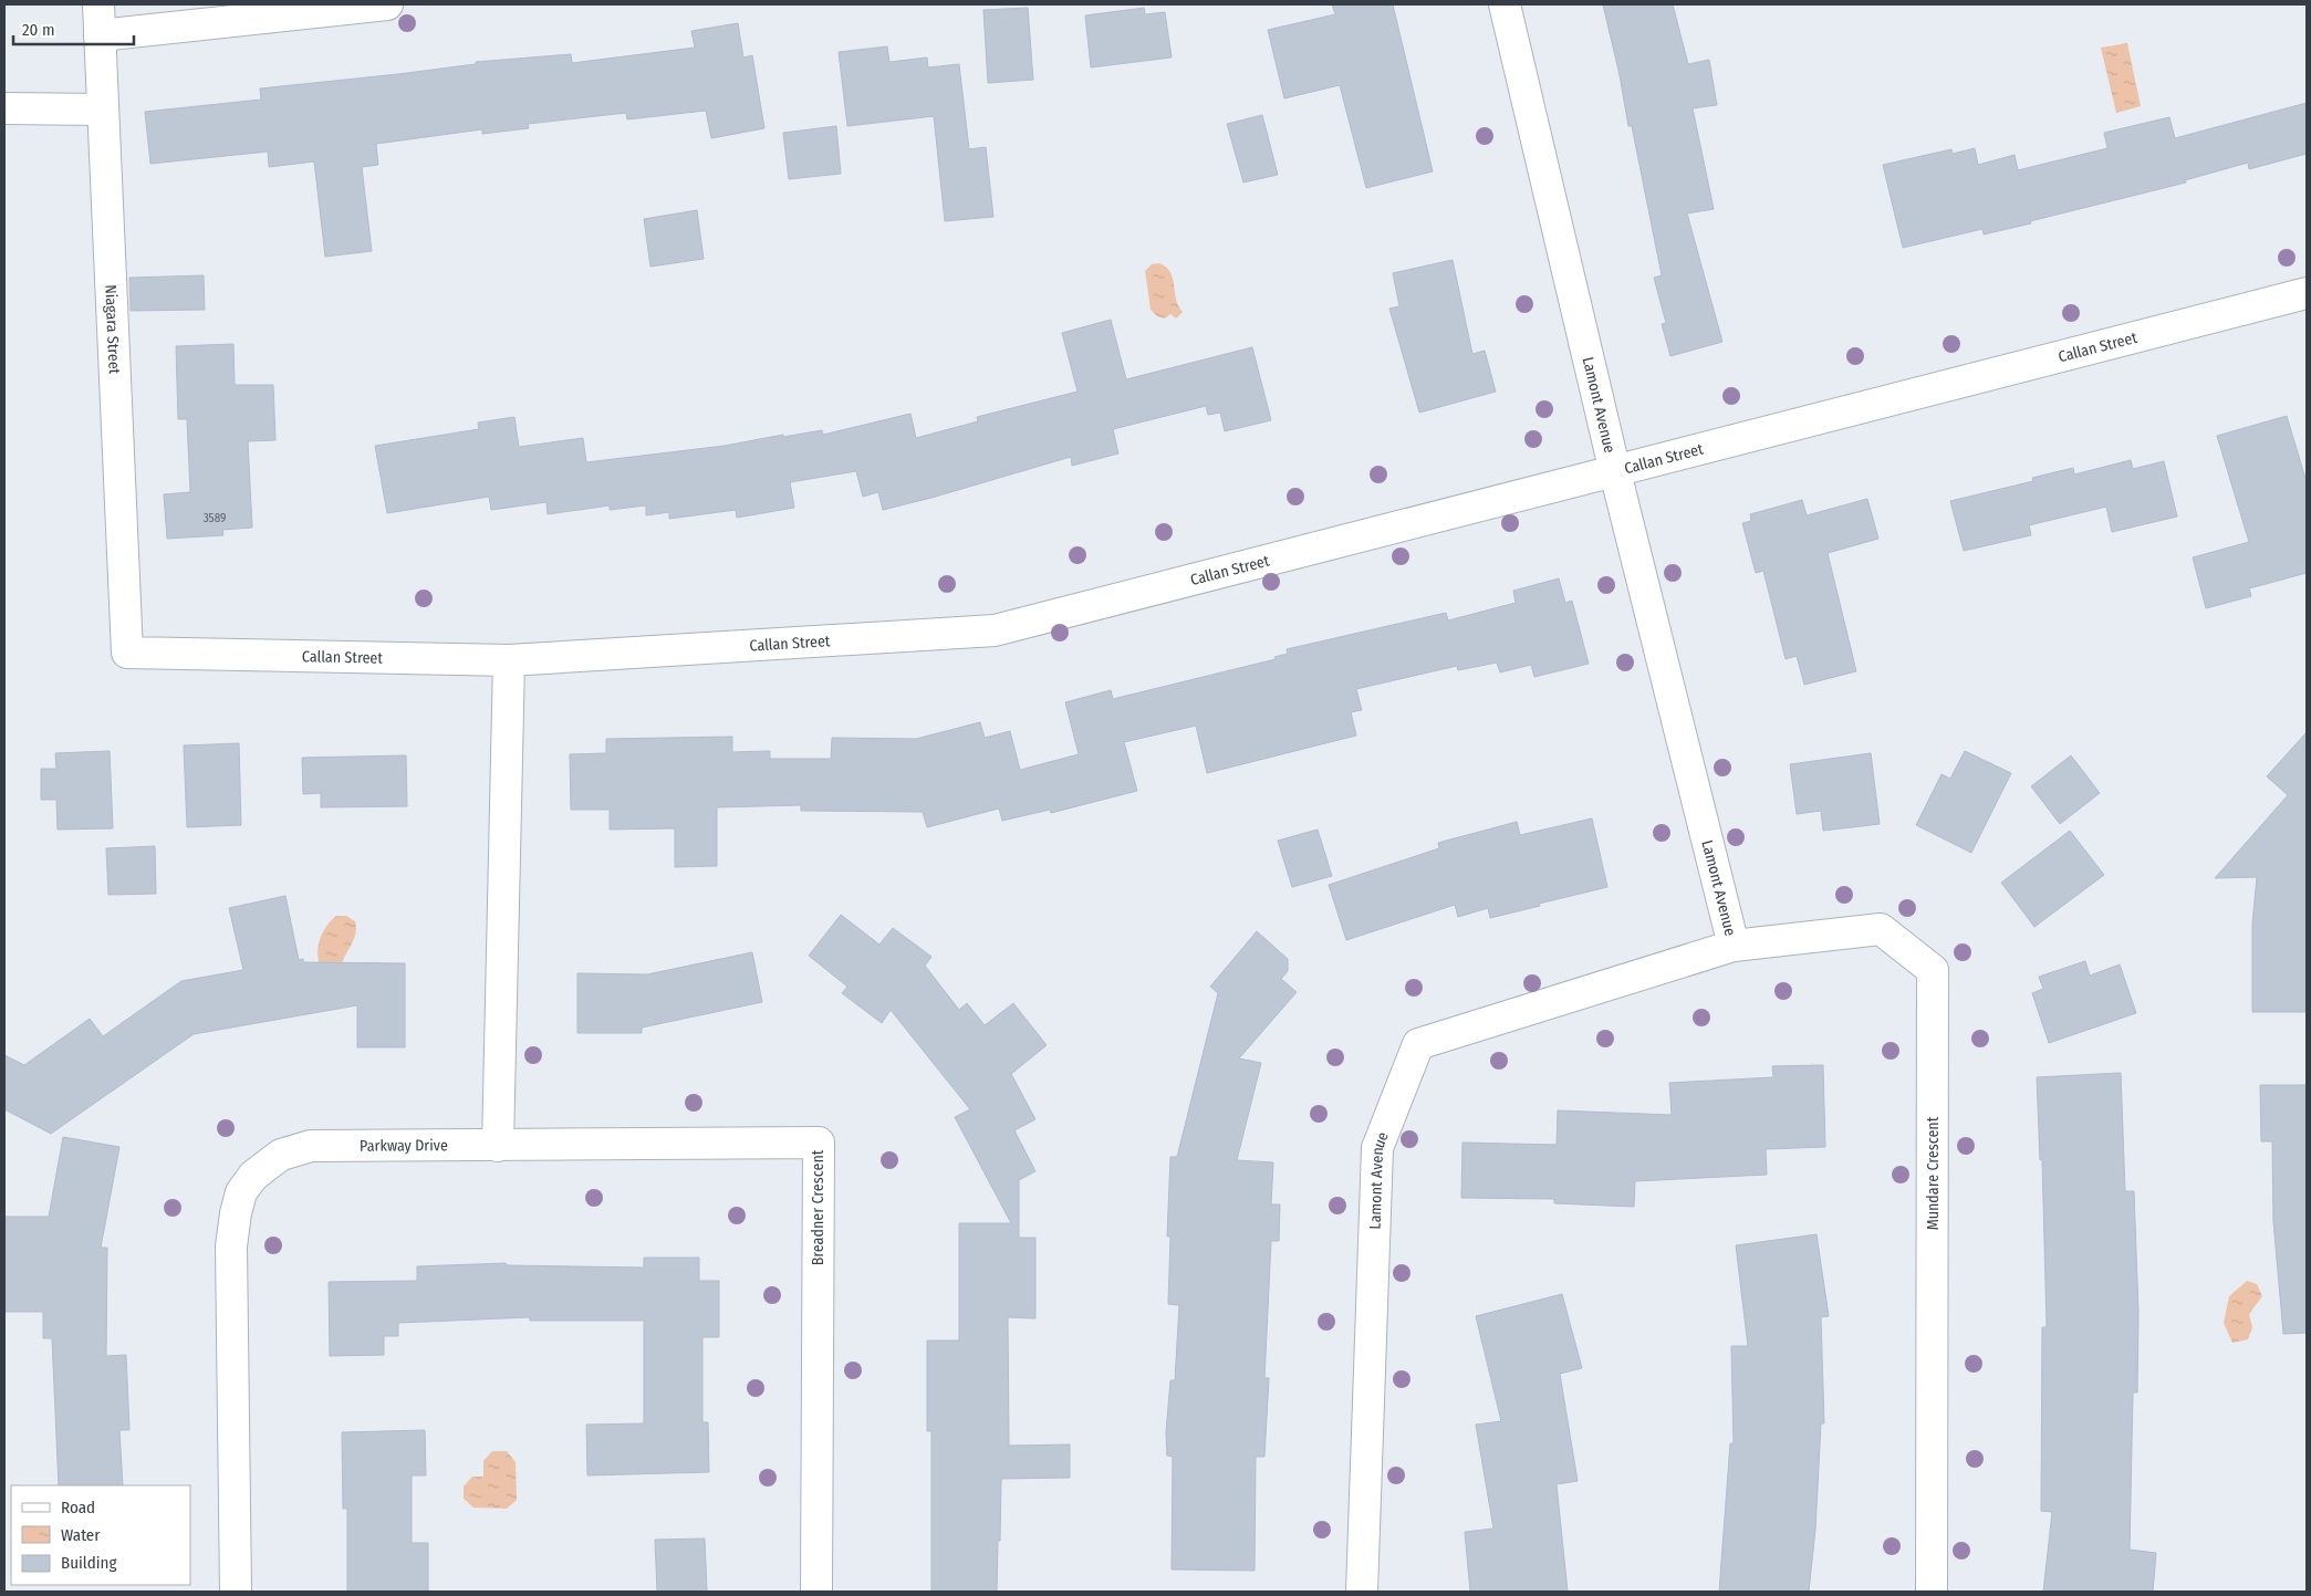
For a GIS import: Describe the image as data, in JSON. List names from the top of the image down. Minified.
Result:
{"streets":{"street":["Niagara Street","Callan Street","Lamont Avenue","Parkway Drive","Mundare Crescent","Breadner Crescent"]},"crossings":[["Niagara Street","Callan Street"],["Callan Street","Lamont Avenue"],["Lamont Avenue","Mundare Crescent"],["Parkway Drive","Breadner Crescent"]],"house_numbers":["3589"],"legend":["Road","Water","Building"],"scale_bar":"20 m"}
